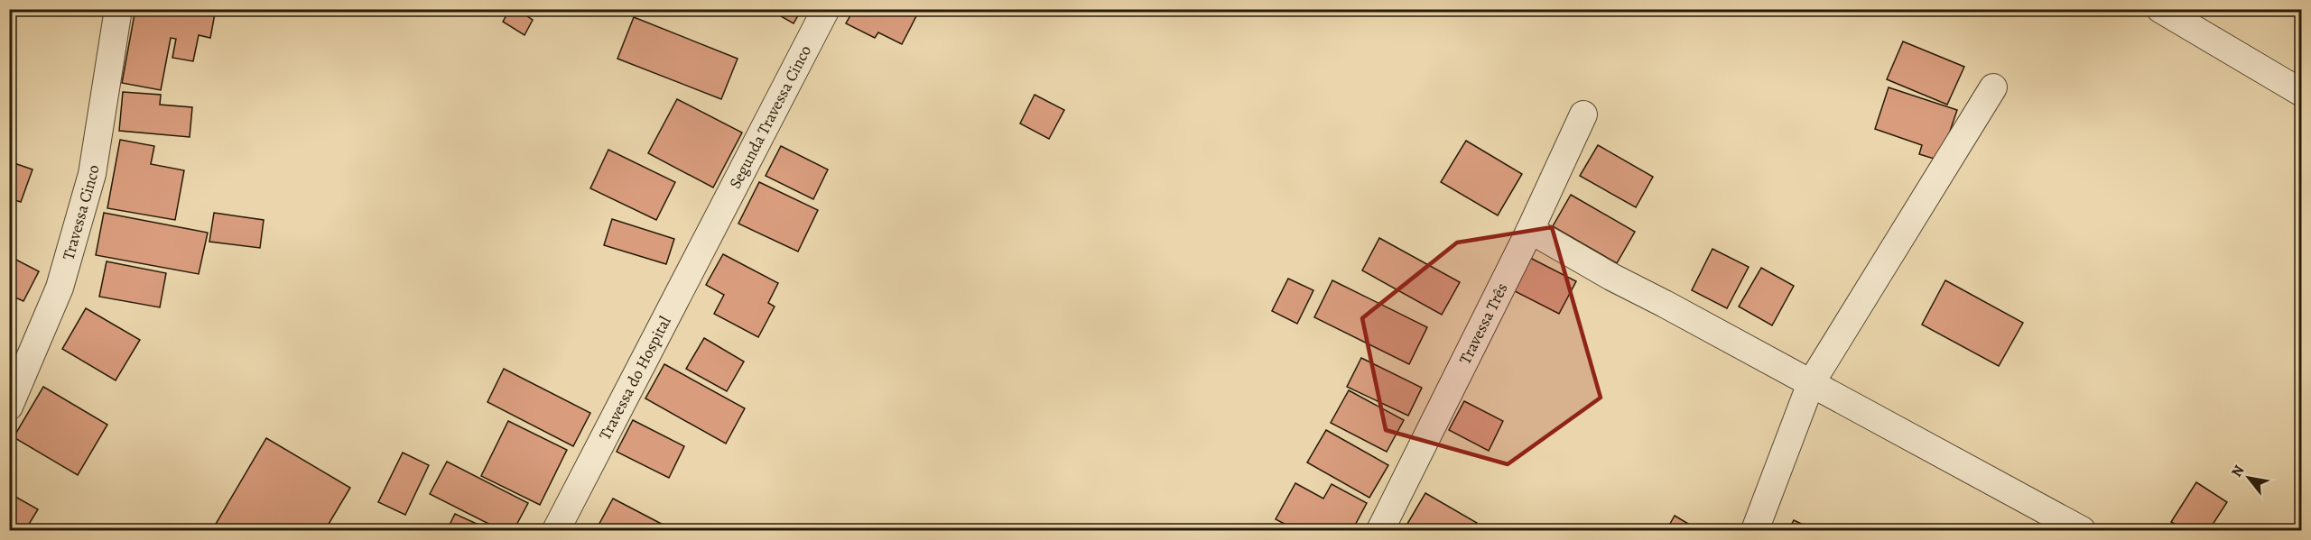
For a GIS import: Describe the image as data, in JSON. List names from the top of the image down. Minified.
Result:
{"streets":{"street":["Segunda Travessa Cinco","Travessa Cinco","Travessa Três","Travessa do Hospital"]},"crossings":[["Segunda Travessa Cinco","Travessa do Hospital"]],"north":"top left"}
